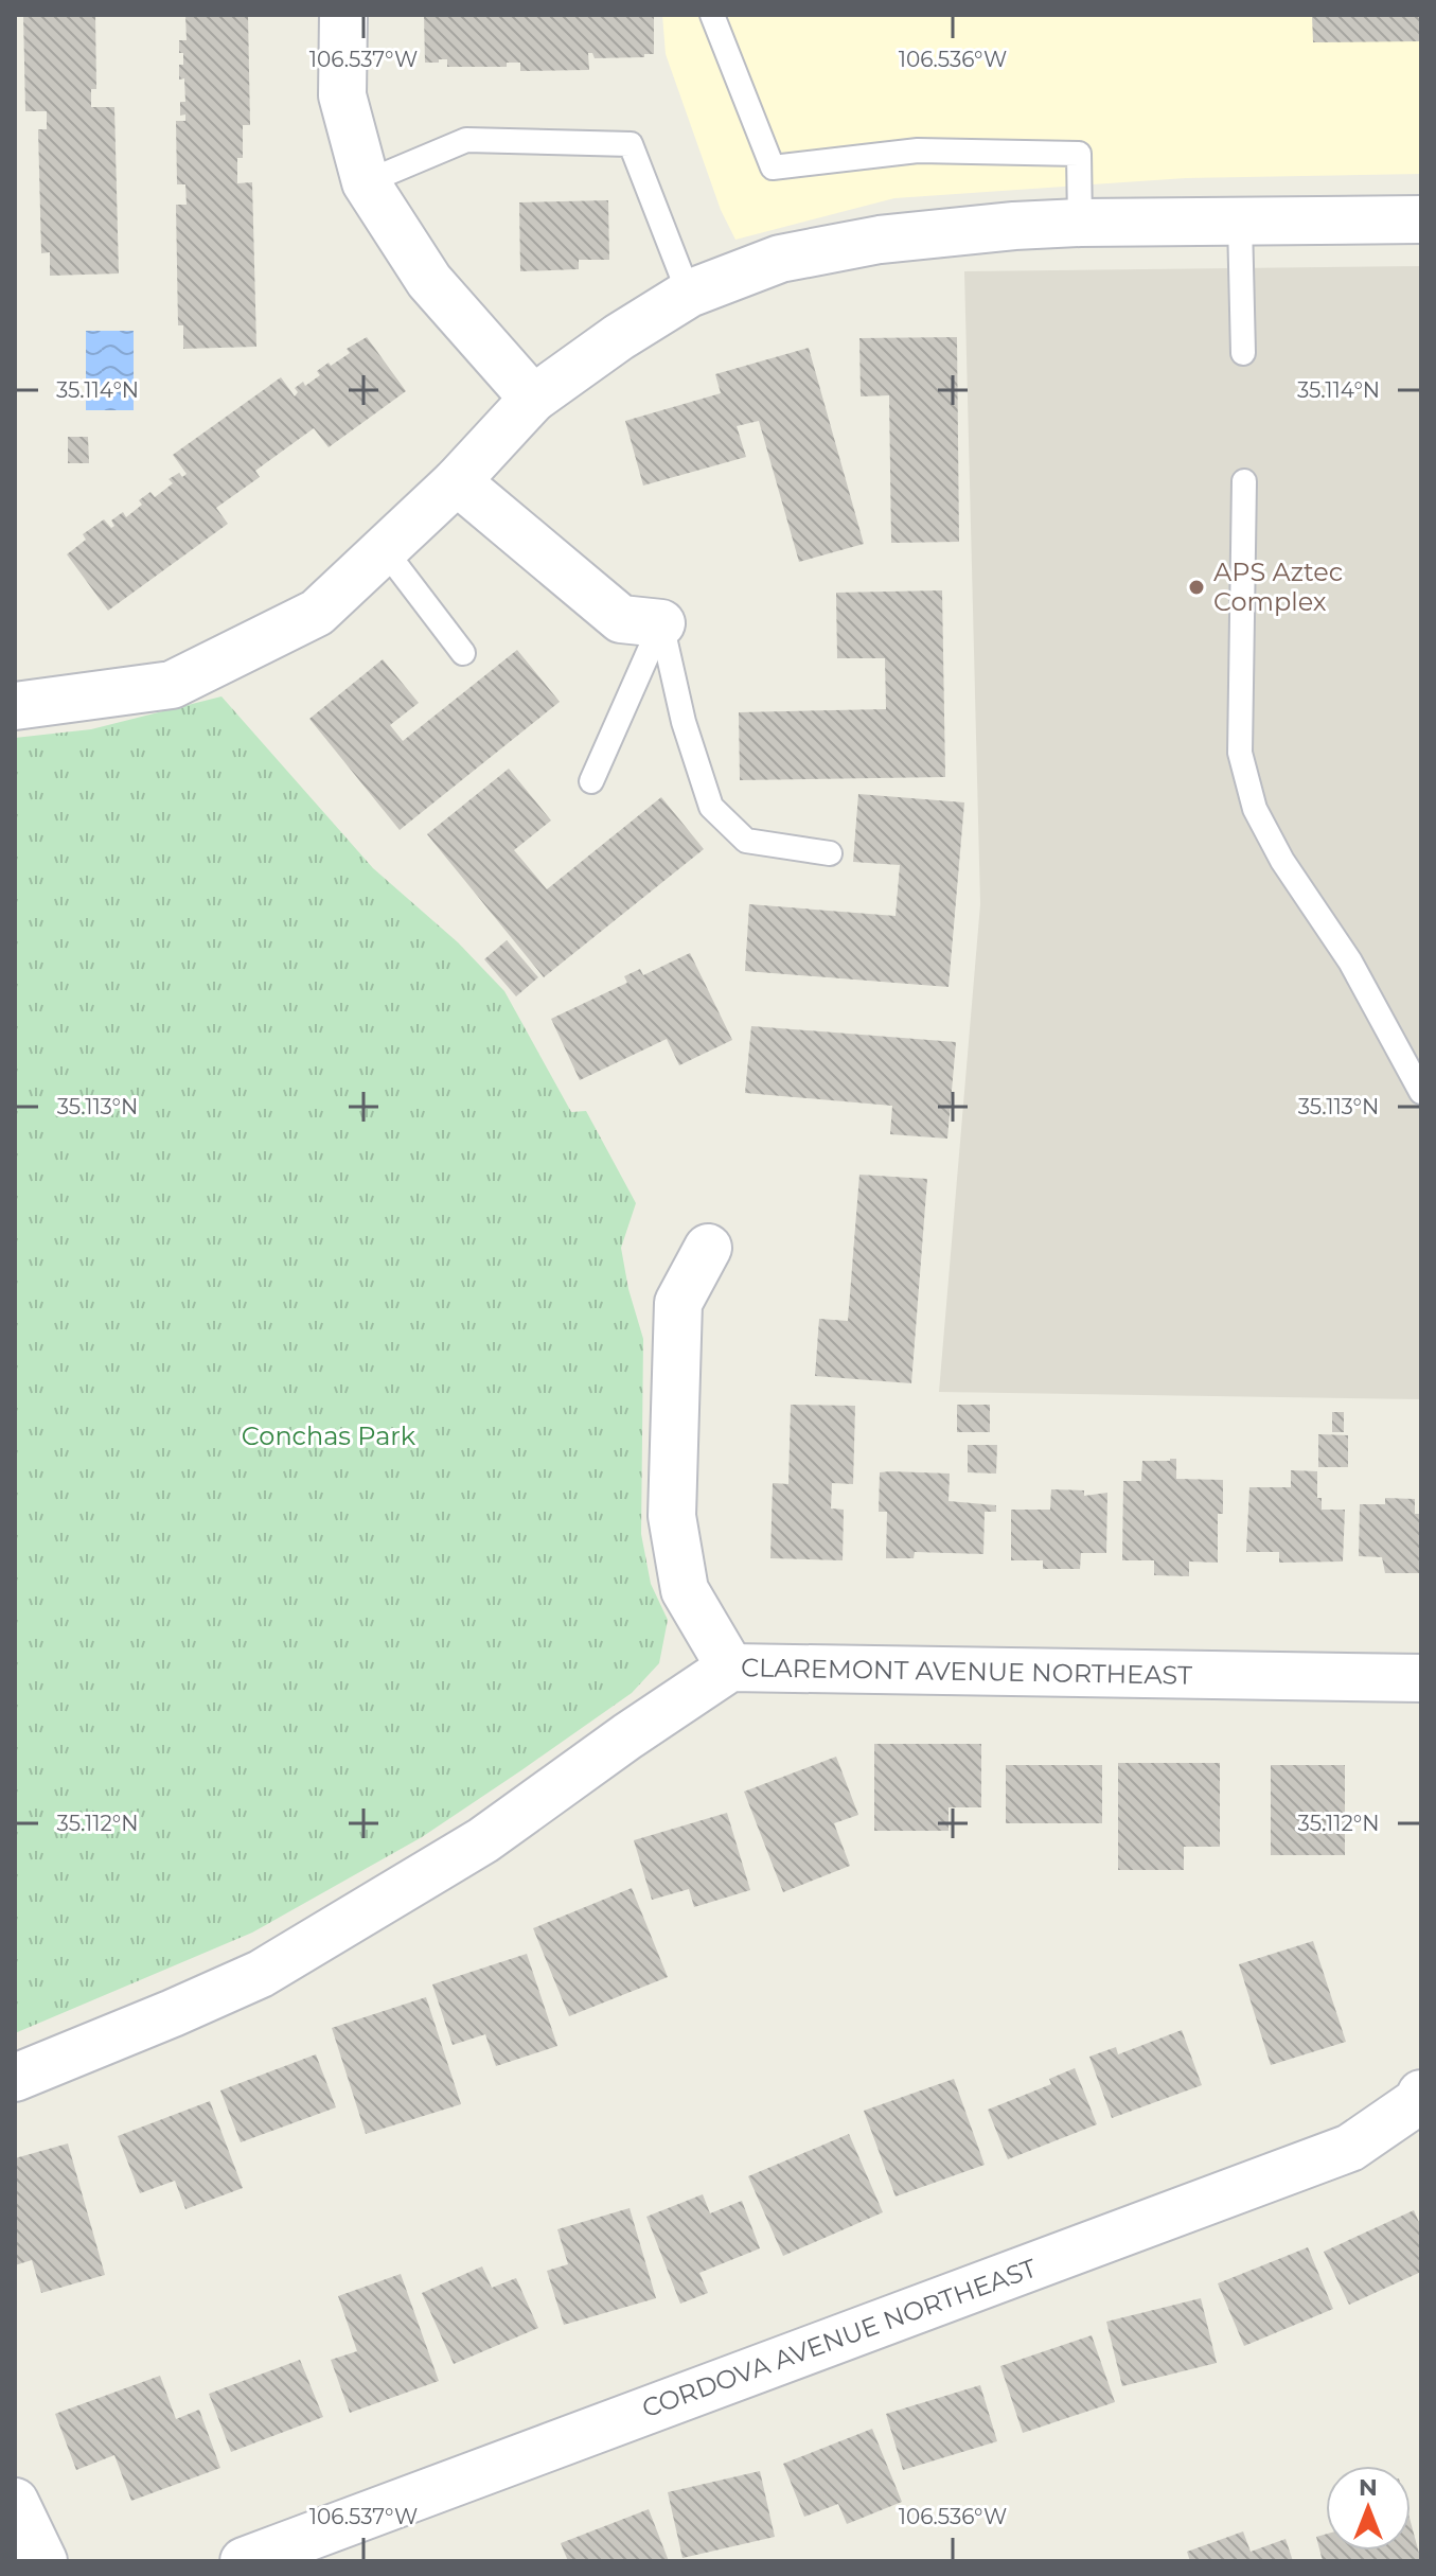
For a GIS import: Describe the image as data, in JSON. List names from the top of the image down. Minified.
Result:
{"streets":{"street":["CLAREMONT AVENUE NORTHEAST","CORDOVA AVENUE NORTHEAST"]},"parks":["Conchas Park"],"places":["APS Aztec Complex"],"north":"top","coordinates":["106.537°W","106.536°W","35.114°N","35.113°N","35.112°N"]}
